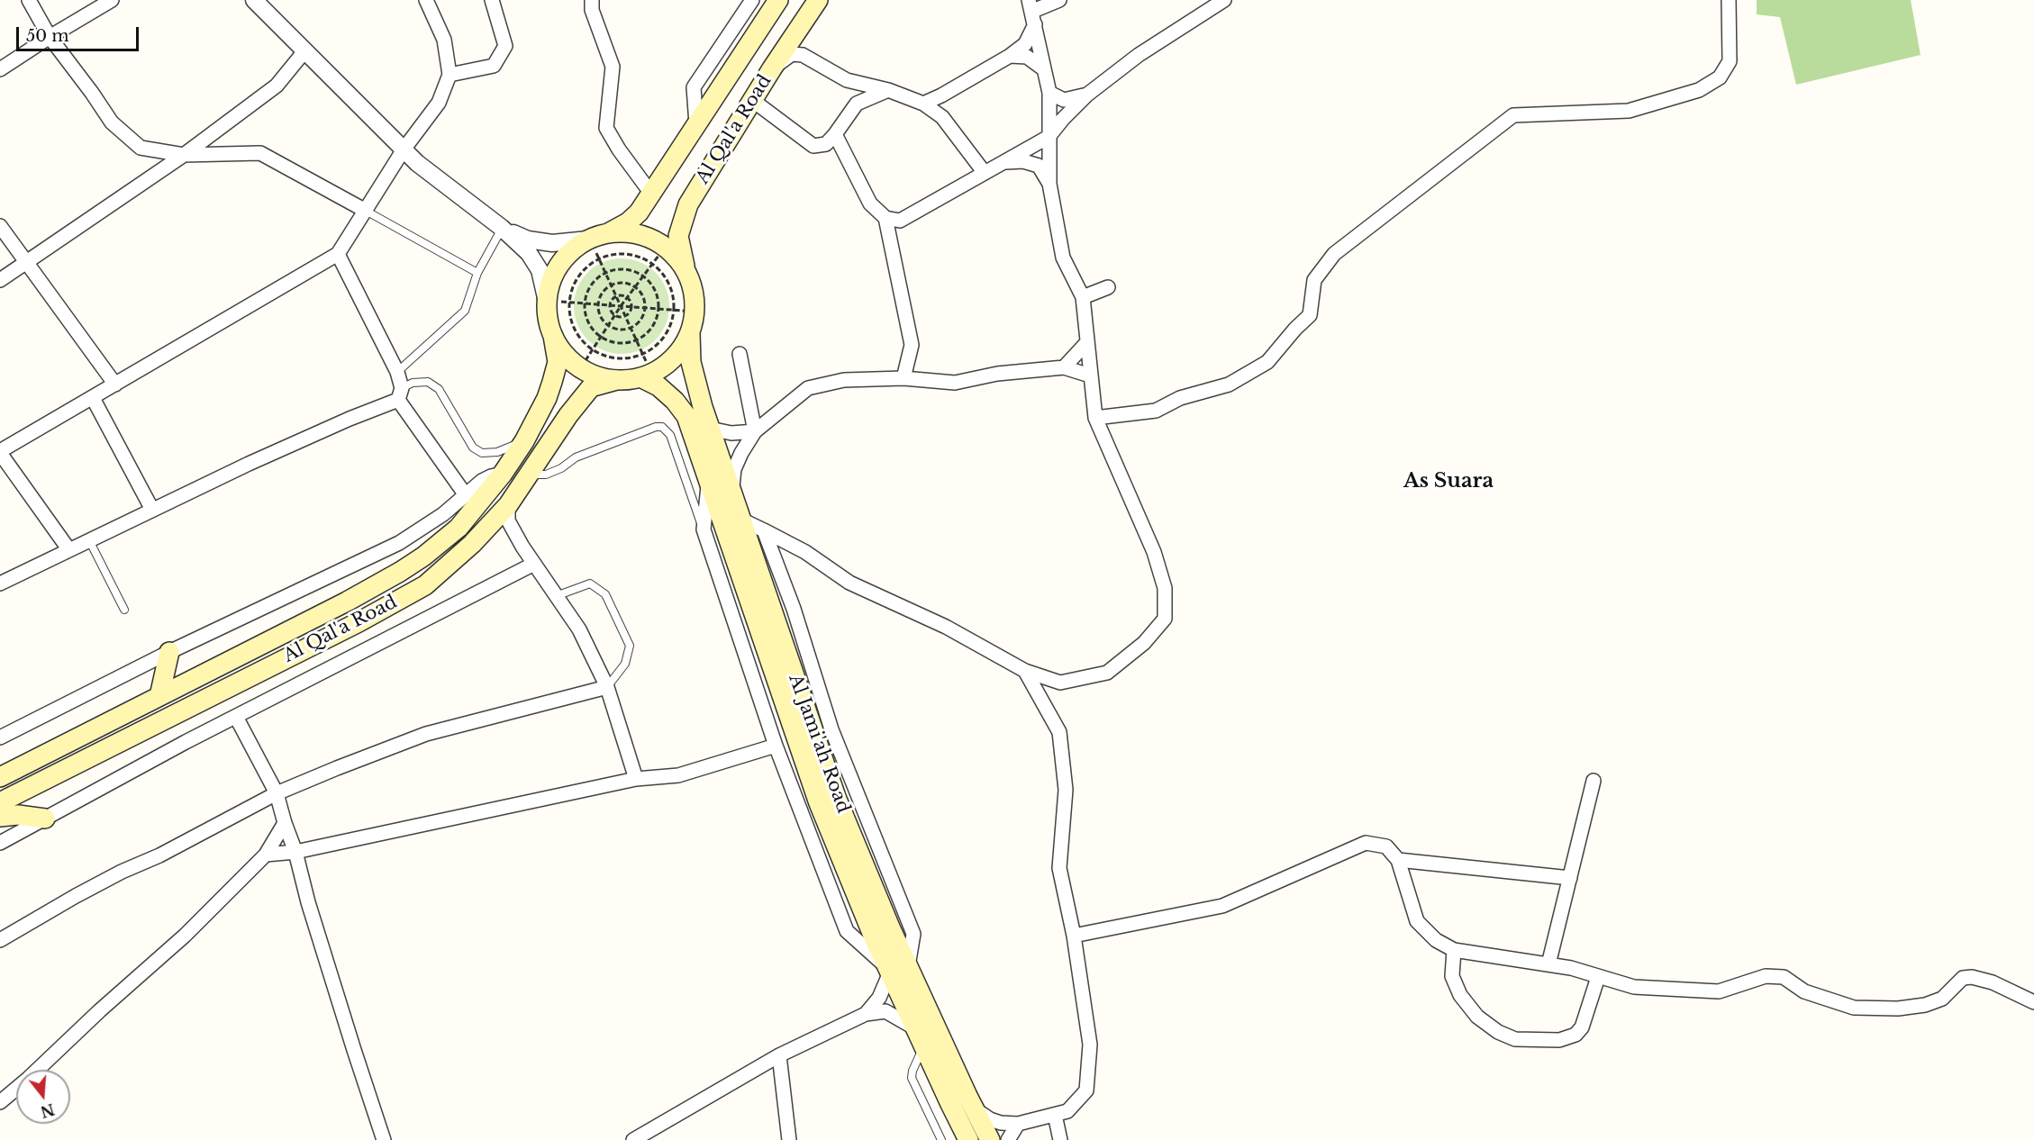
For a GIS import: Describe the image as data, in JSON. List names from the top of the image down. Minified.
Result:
{"streets":{"main road":["Al Qal'a Road","Al Jami'ah Road"]},"districts":["As Suara"],"scale_bar":"50 m","north":"bottom"}
